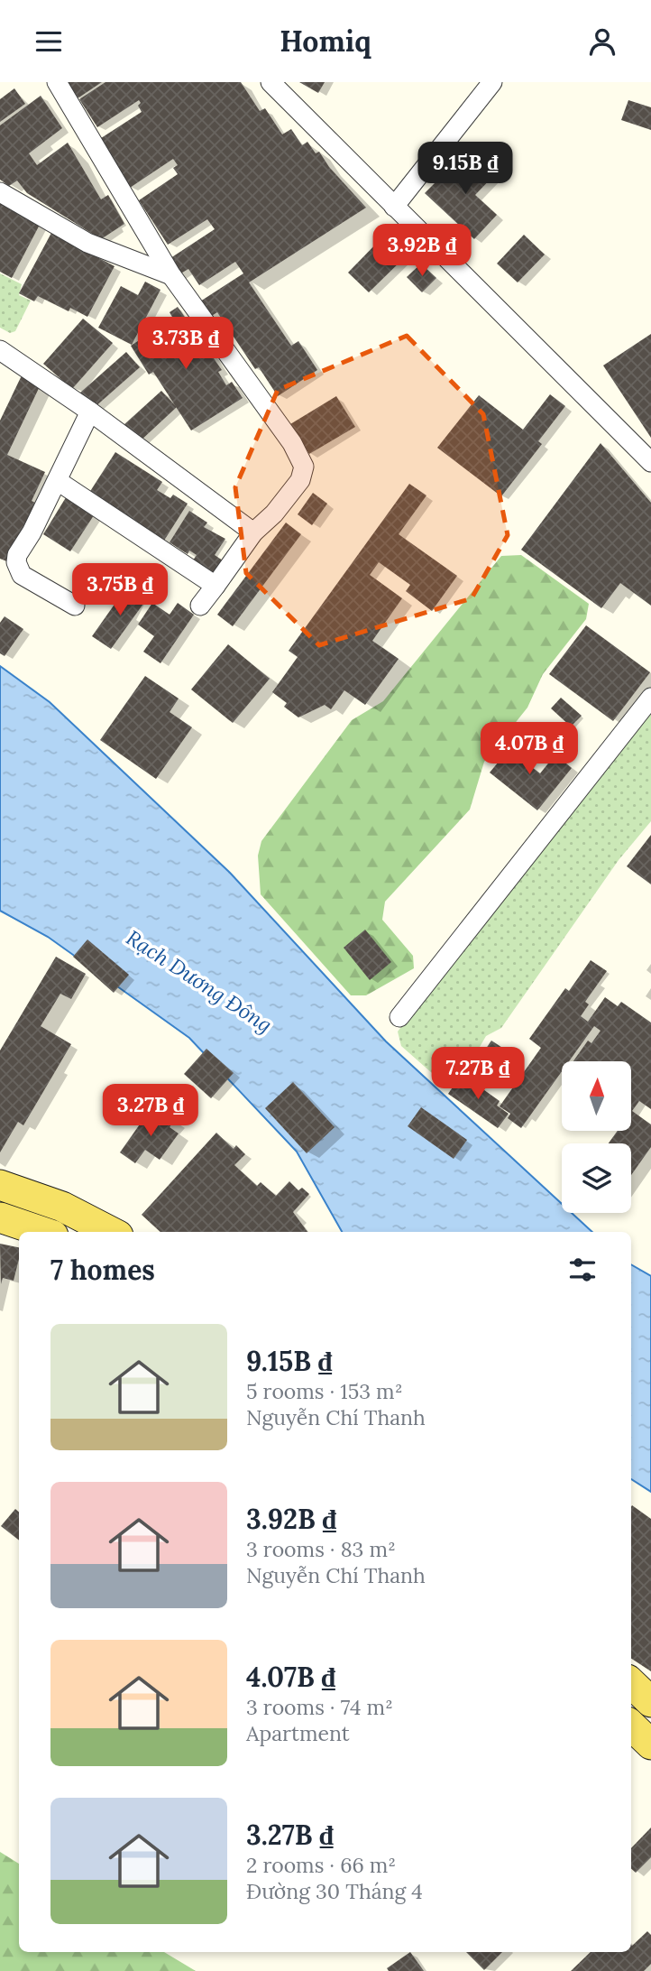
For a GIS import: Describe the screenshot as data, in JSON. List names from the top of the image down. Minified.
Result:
{"water":["Rạch Dương Đông"],"north":"top","page":{"header":"Homiq","price":["9.15B ₫","3.92B ₫","3.73B ₫","3.75B ₫","4.07B ₫","7.27B ₫","3.27B ₫"],"heading":"7 homes","list":[{"name":"9.15B ₫","note":"5 rooms · 153 m² · Nguyễn Chí Thanh"},{"name":"3.92B ₫","note":"3 rooms · 83 m² · Nguyễn Chí Thanh"},{"name":"4.07B ₫","note":"3 rooms · 74 m² · Apartment"},{"name":"3.27B ₫","note":"2 rooms · 66 m² · Đường 30 Tháng 4"}]}}
